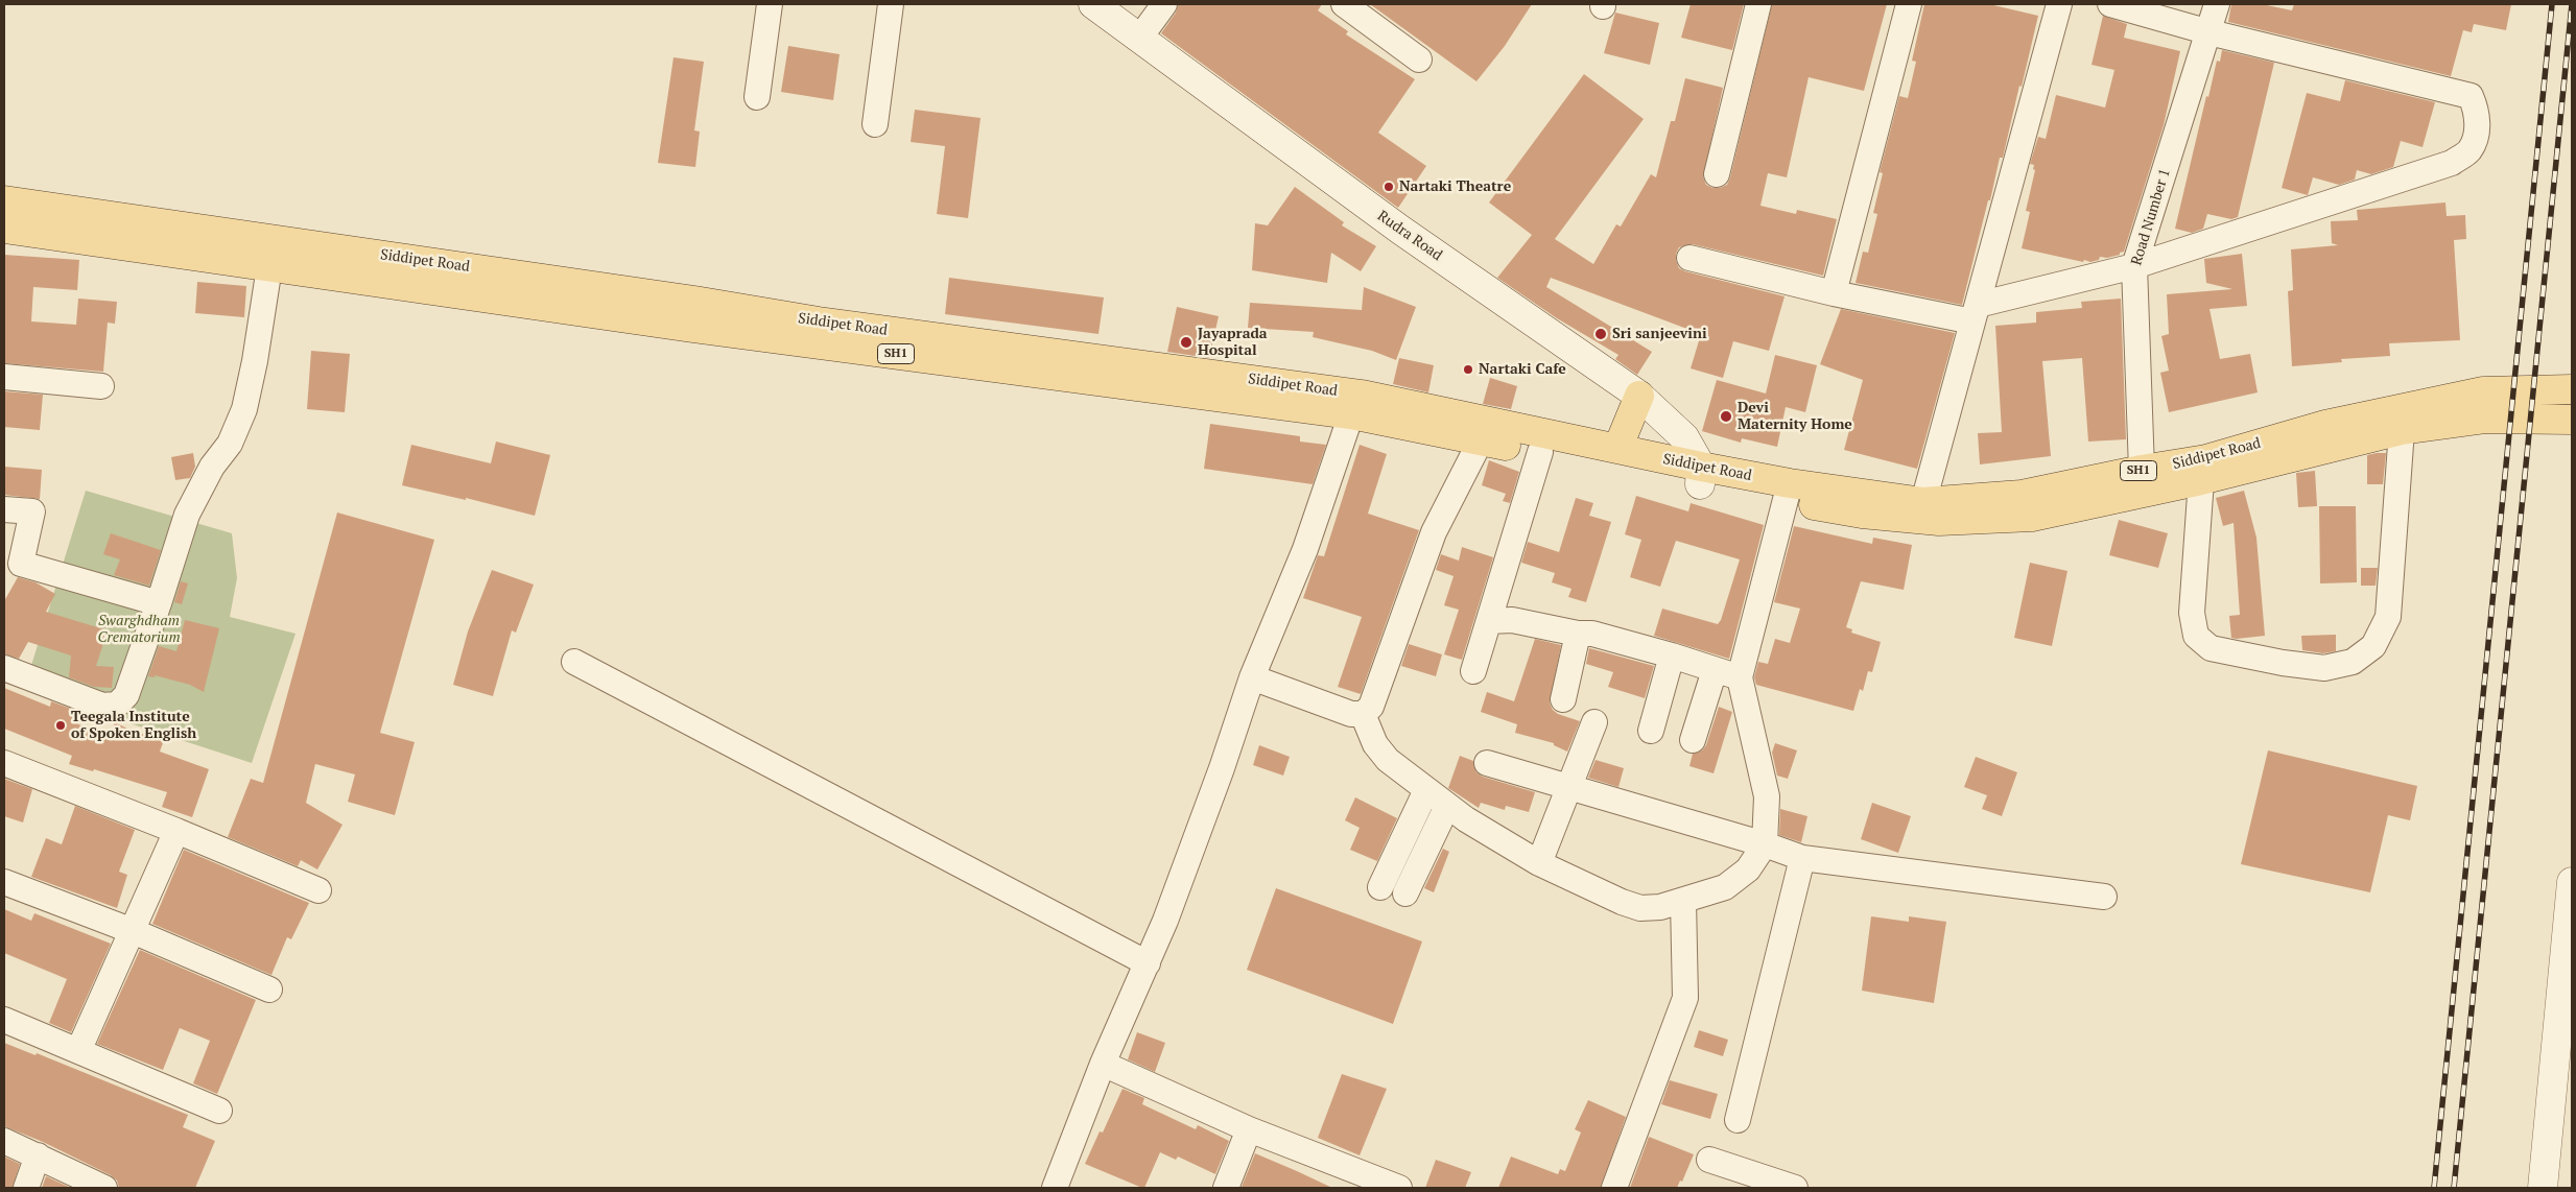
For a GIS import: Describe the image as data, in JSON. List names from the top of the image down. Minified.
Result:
{"streets":{"main road":["Rudra Road","Siddipet Road","SH1"],"street":["Road Number 1"]},"crossings":[["Road Number 1","Siddipet Road"],["Rudra Road","Siddipet Road"]],"parks":["Swarghdham Crematorium"],"places":["Nartaki Theatre","Sri sanjeevini","Jayaprada Hospital","Nartaki Cafe","Devi Maternity Home","Teegala Institute of Spoken English"]}
